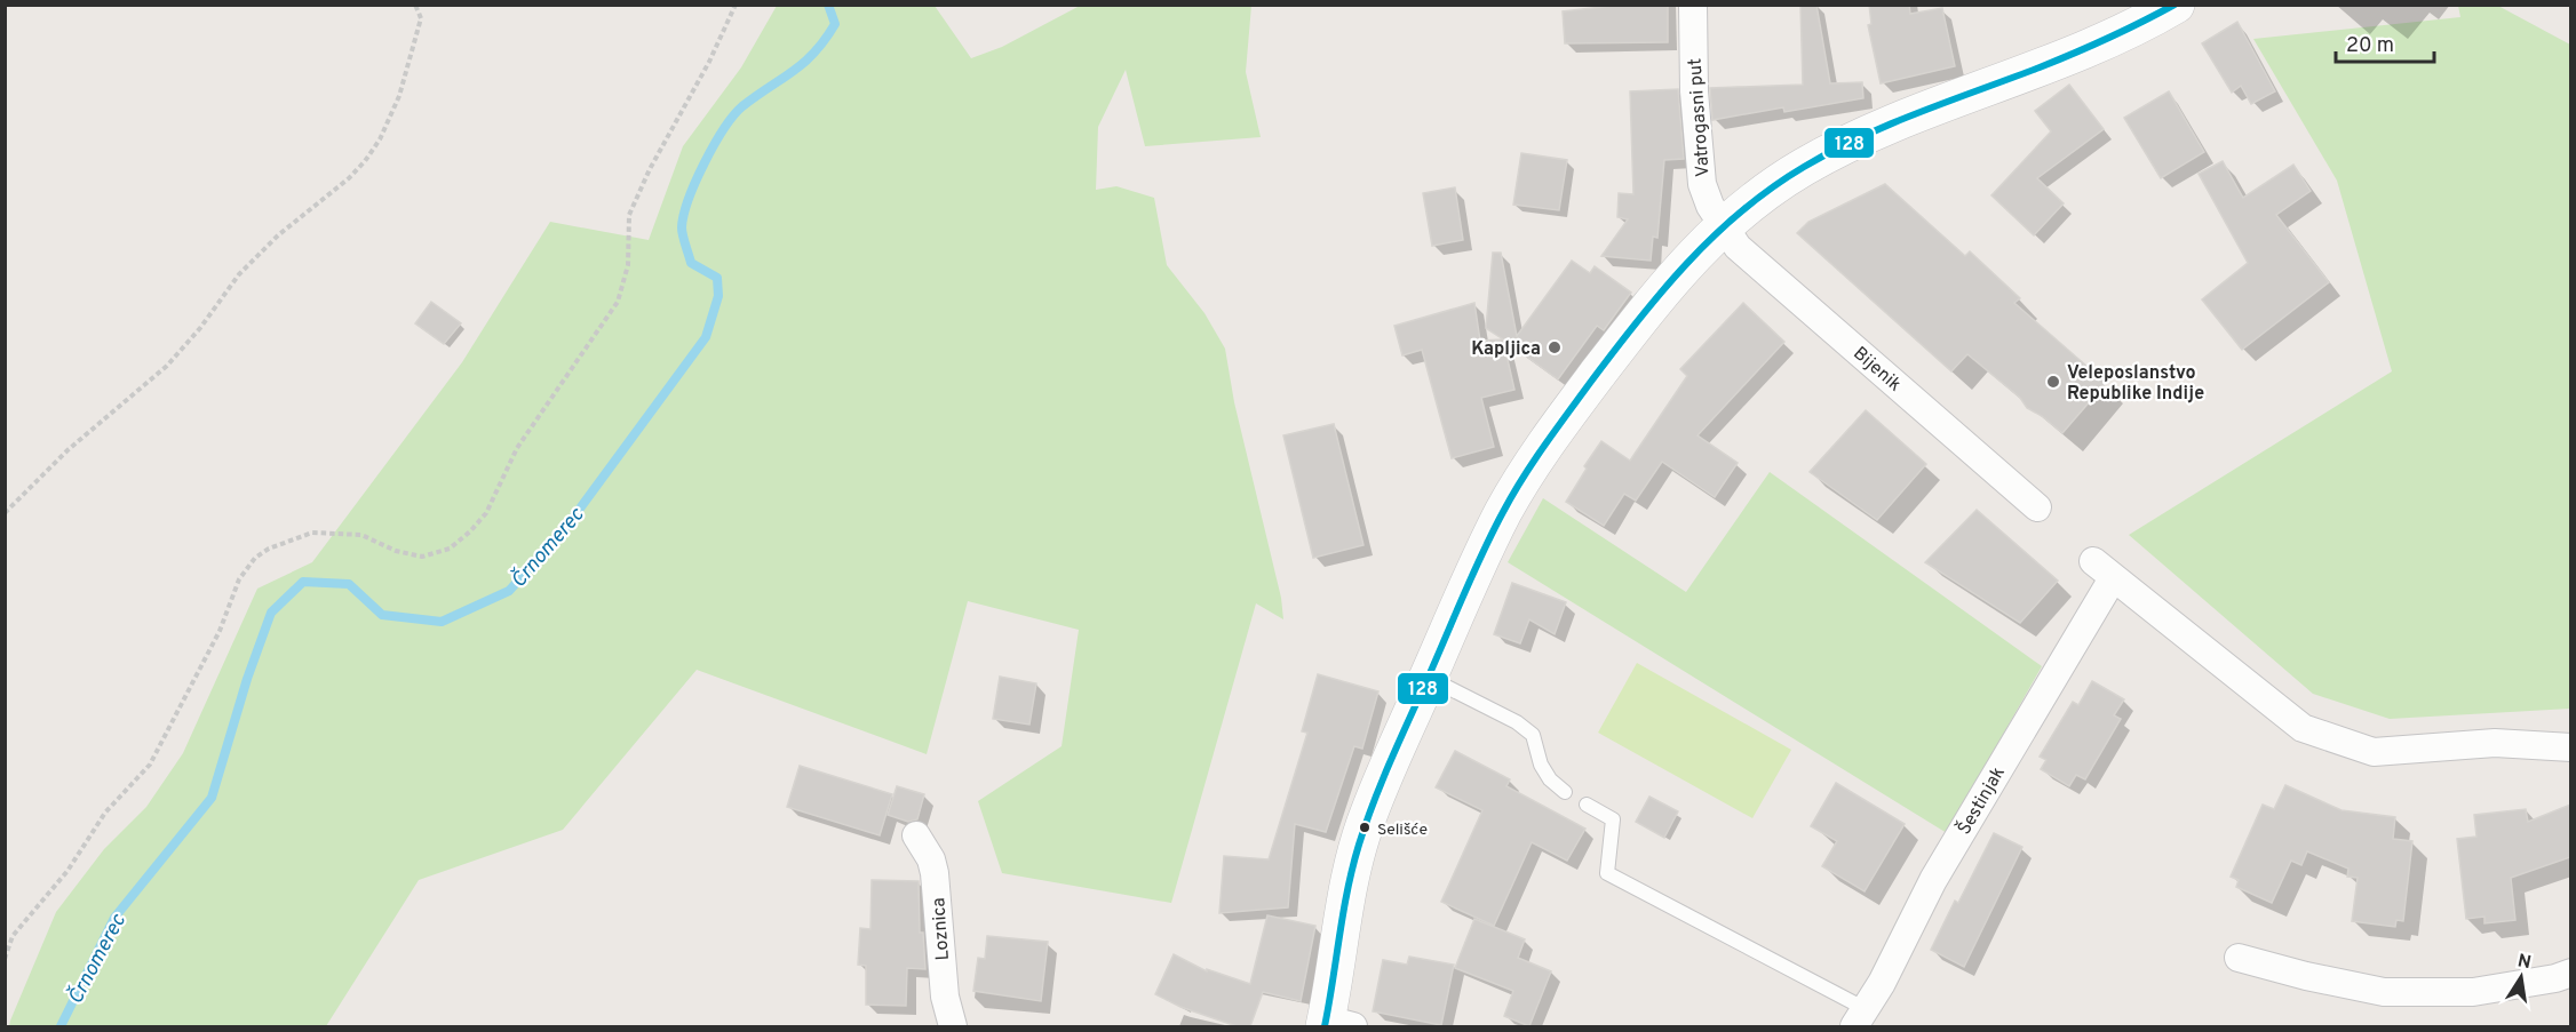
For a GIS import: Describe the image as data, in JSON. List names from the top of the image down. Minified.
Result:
{"streets":{"street":["Vatrogasni put","Bijenik","Šestinjak","Loznica"]},"crossings":[["Vatrogasni put","Bijenik"]],"water":["Črnomerec"],"places":["Kapljica","Veleposlanstvo Republike Indije","Selišće"],"lines":["transit line 128"],"scale_bar":"20 m","north":"top"}
